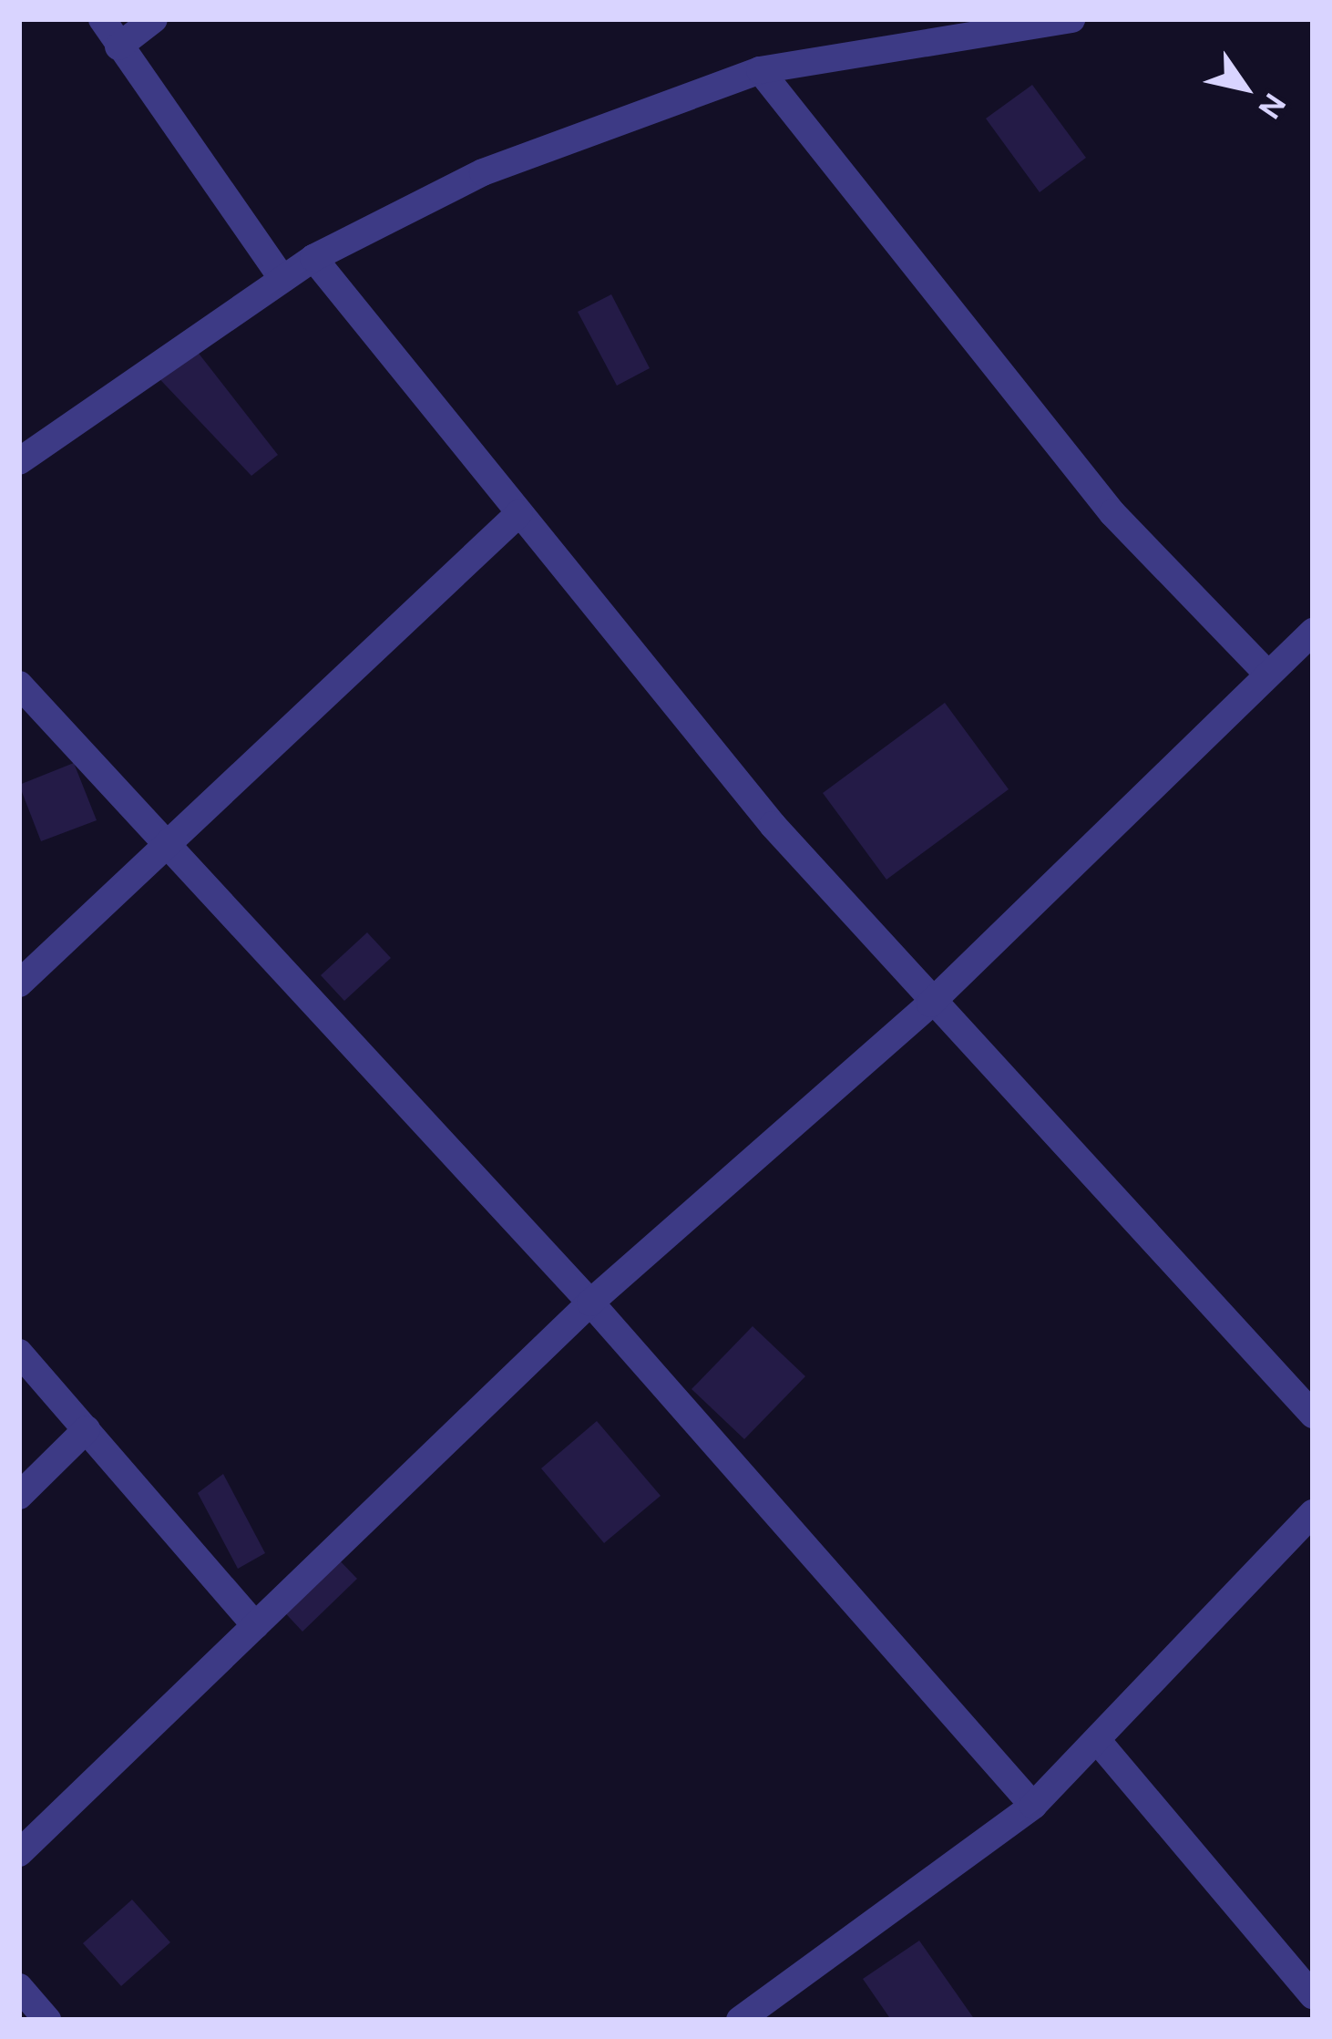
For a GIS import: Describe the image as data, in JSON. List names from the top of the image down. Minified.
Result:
{"north":"bottom right"}
